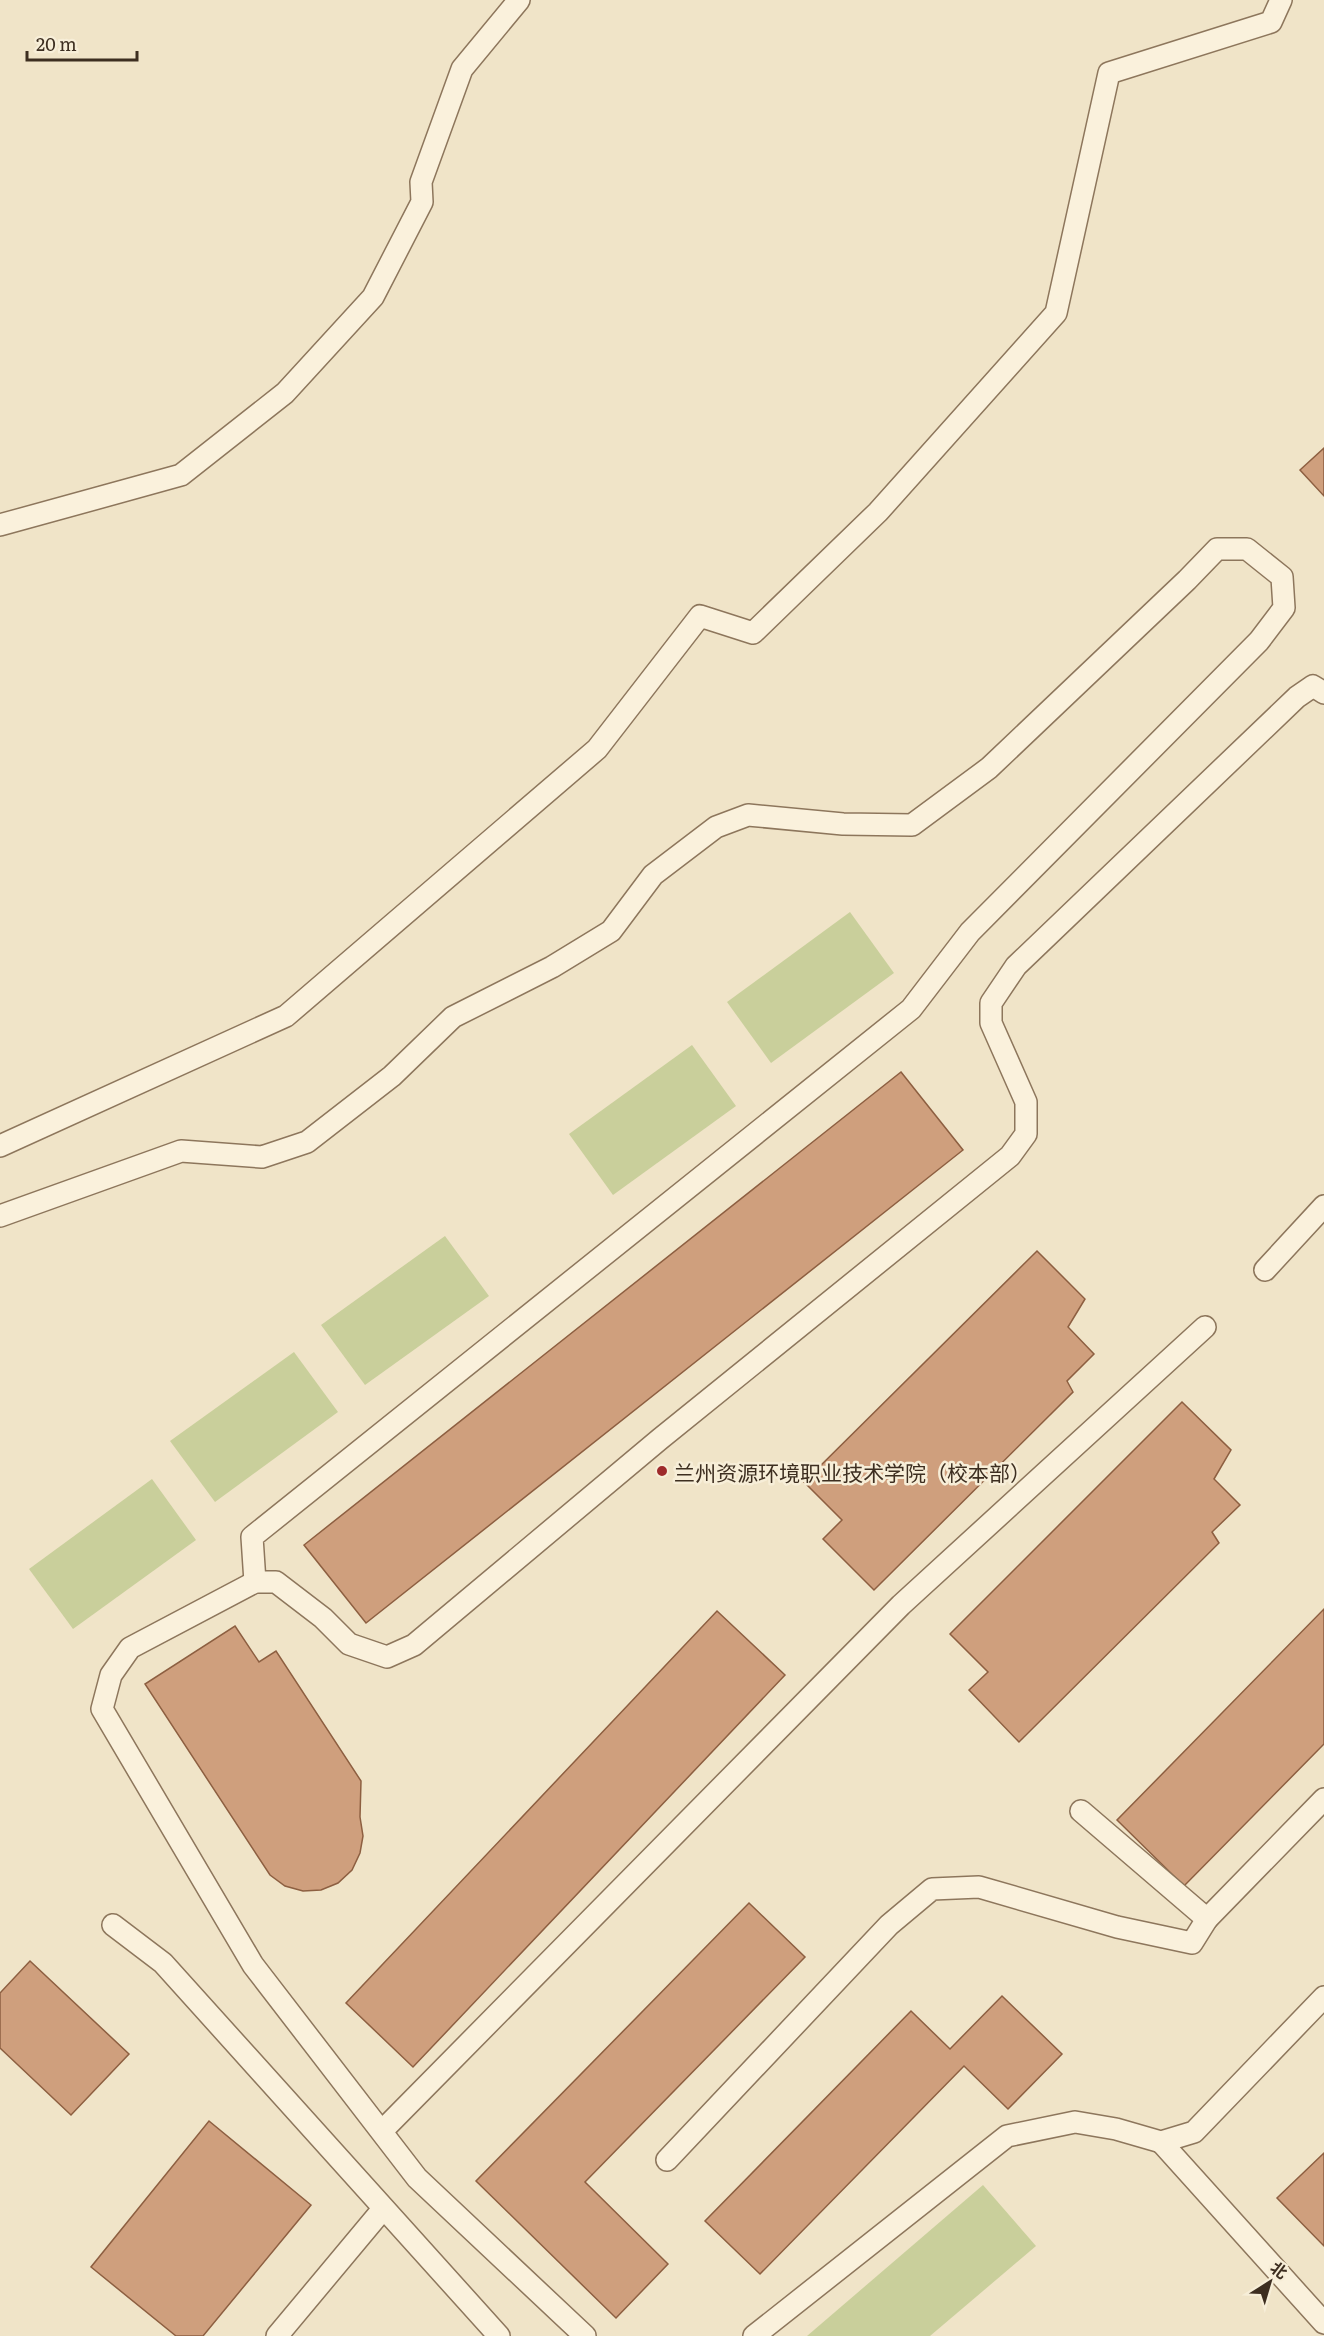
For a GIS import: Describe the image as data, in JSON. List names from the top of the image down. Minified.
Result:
{"places":["兰州资源环境职业技术学院（校本部）"],"scale_bar":"20 m","north":"top right"}
